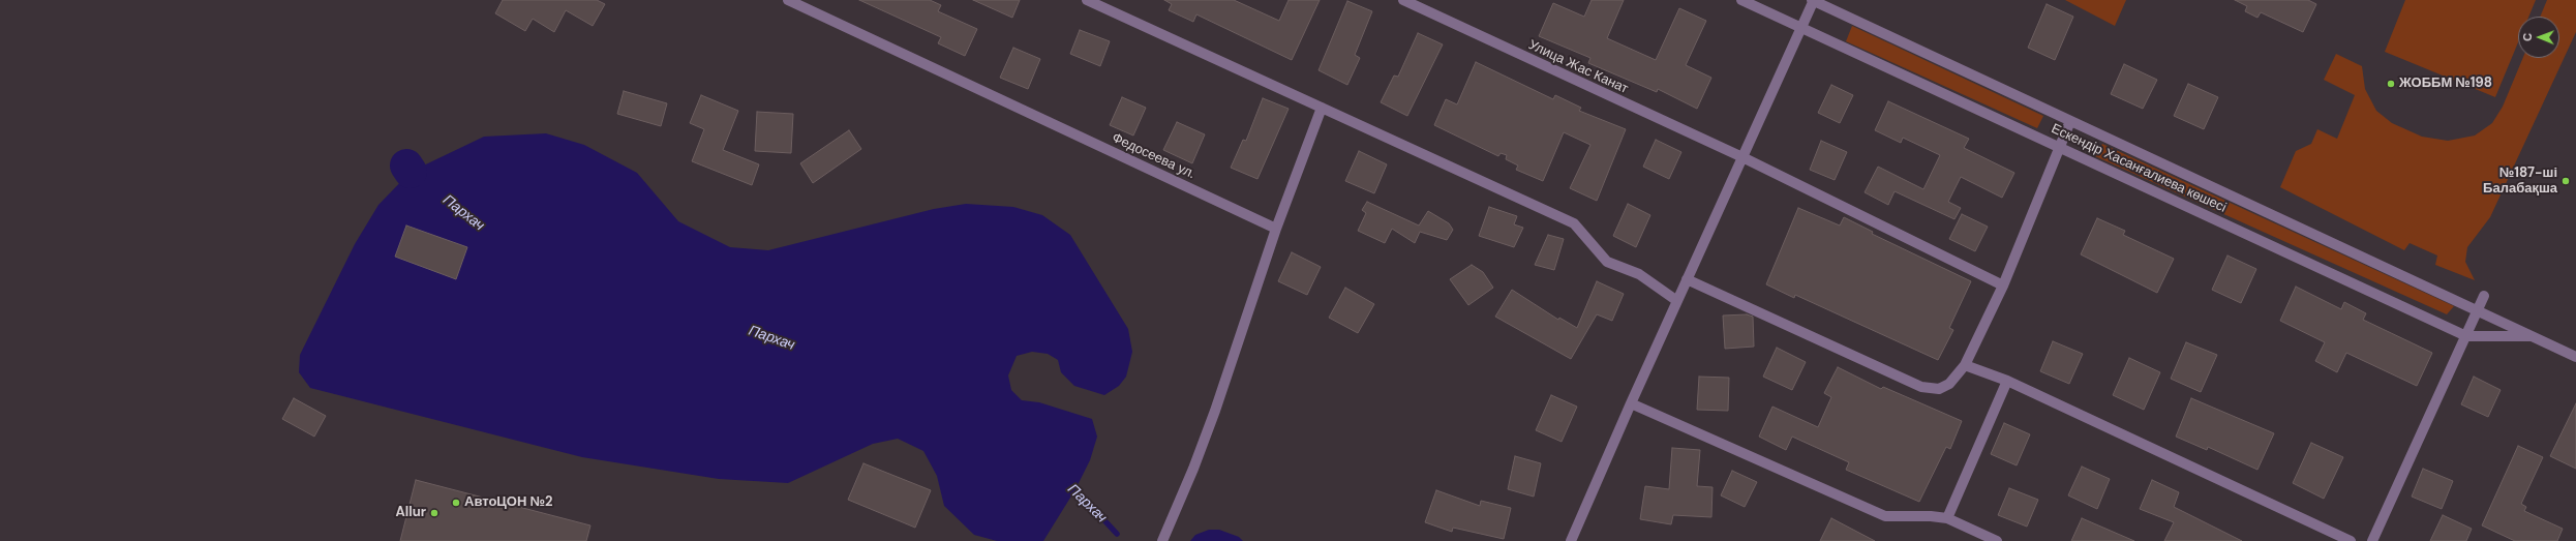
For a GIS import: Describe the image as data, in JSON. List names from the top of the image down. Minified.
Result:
{"streets":{"street":["Улица Жас Канат","Федосеева ул.","Ескендір Хасанғалиева көшесі"]},"water":["Пархач"],"places":["ЖОББМ №198","№187-ші Балабақша","АвтоЦОН №2","Allur"],"north":"left"}
